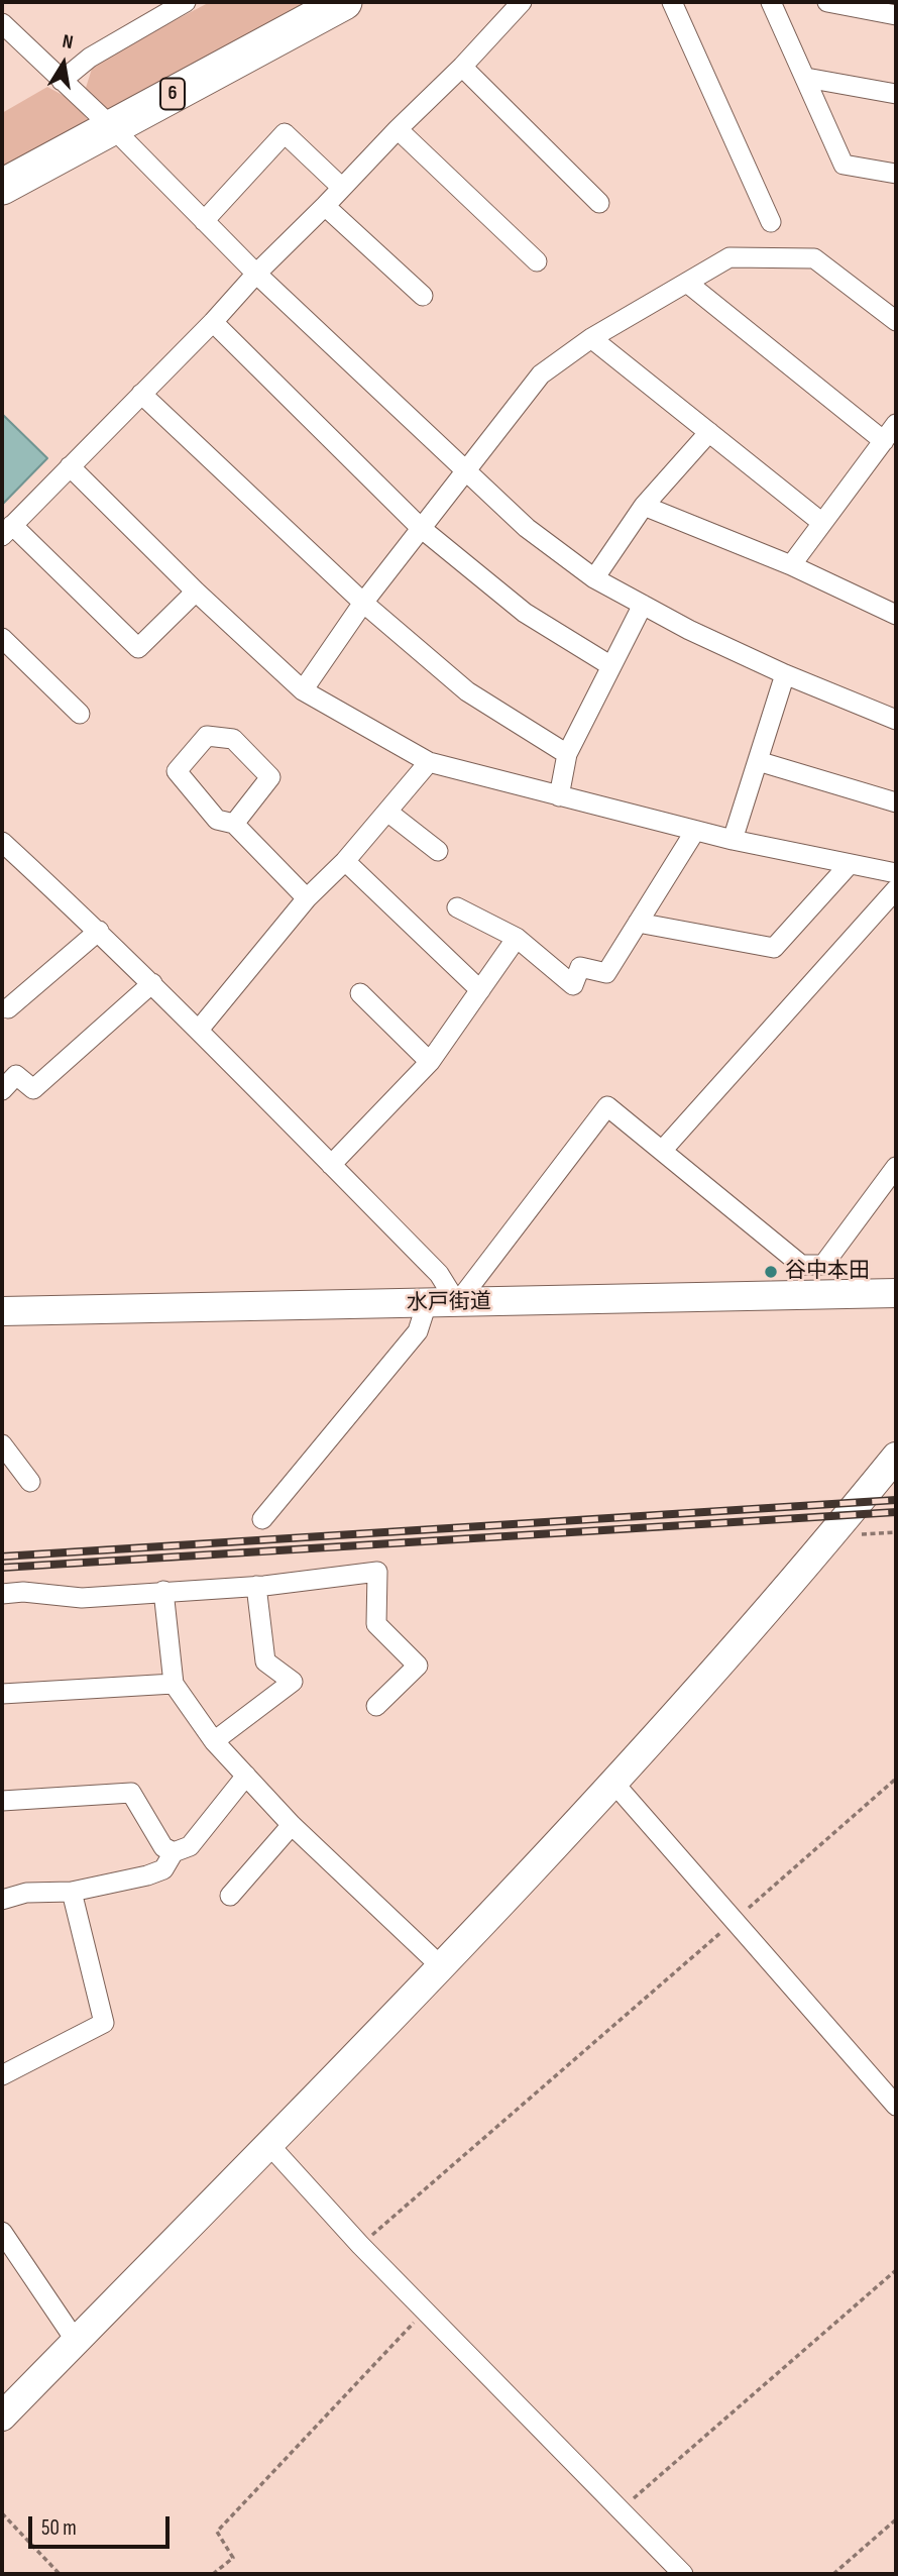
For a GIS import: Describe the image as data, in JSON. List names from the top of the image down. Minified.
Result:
{"streets":{"highway":["6"],"street":["水戸街道"]},"places":["谷中本田"],"scale_bar":"50 m","north":"top"}
